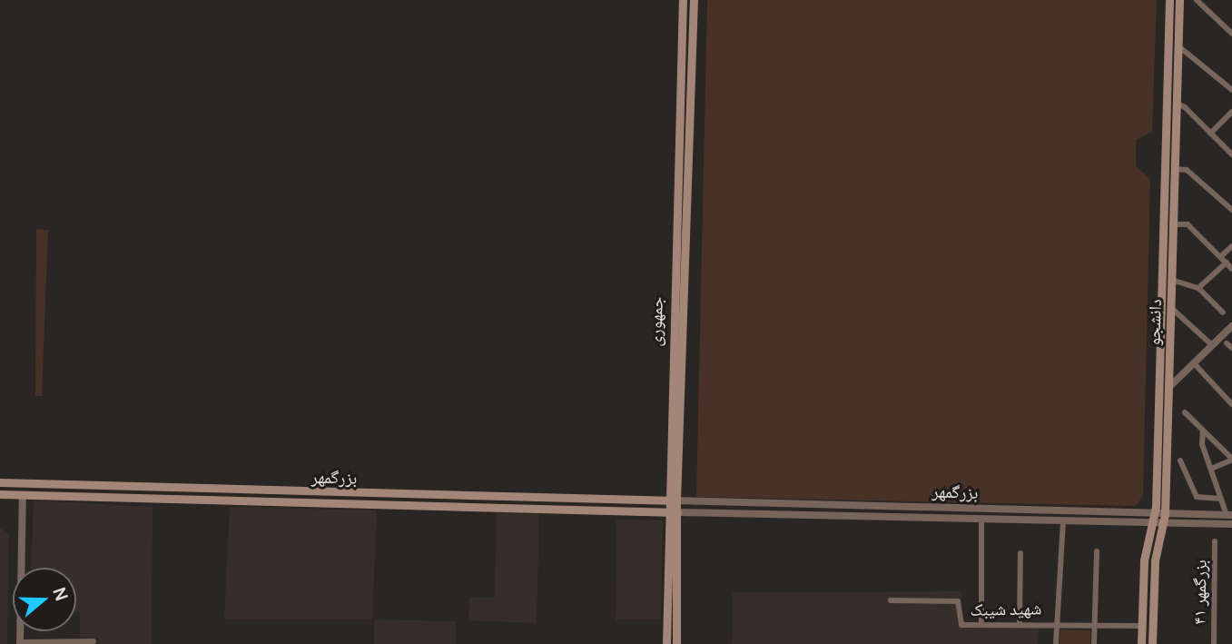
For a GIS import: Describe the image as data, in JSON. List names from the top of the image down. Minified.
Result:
{"streets":{"main road":["جمهوری","دانشجو","بزرگمهر"],"street":["بزرگمهر ۴۱","شهید شیبک"]},"crossings":[["جمهوری","بزرگمهر"],["دانشجو","بزرگمهر"],["دانشجو","شهید شیبک"]],"north":"right"}
